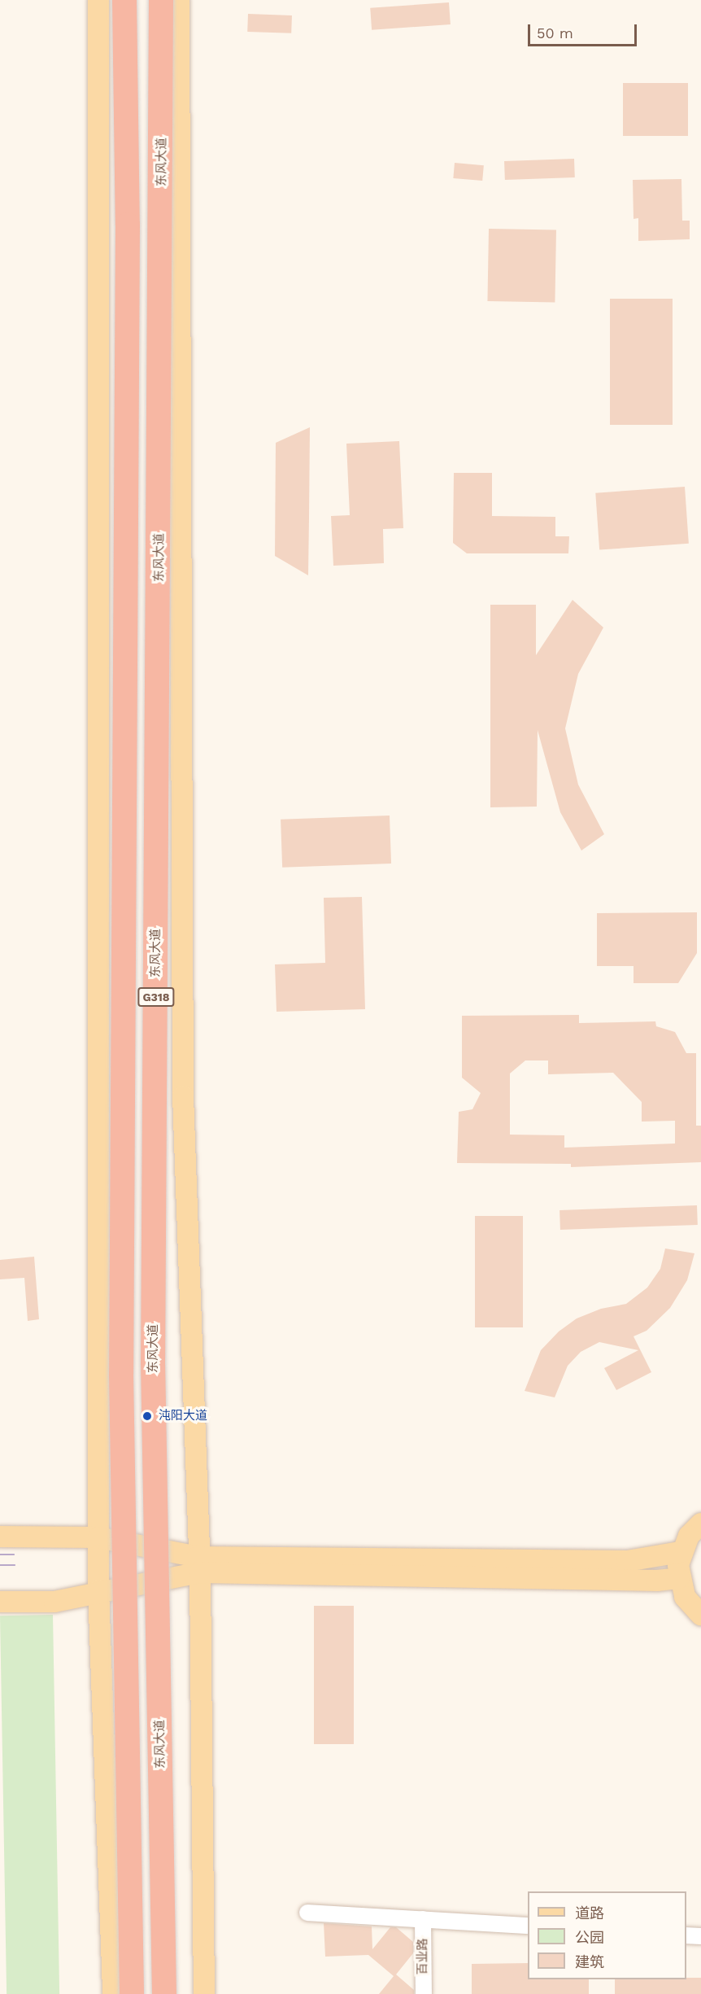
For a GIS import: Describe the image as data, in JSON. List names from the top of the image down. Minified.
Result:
{"streets":{"highway":["东风大道","G318"],"street":["百业路"]},"places":["沌阳大道"],"legend":["道路","公园","建筑"],"scale_bar":"50 m"}
